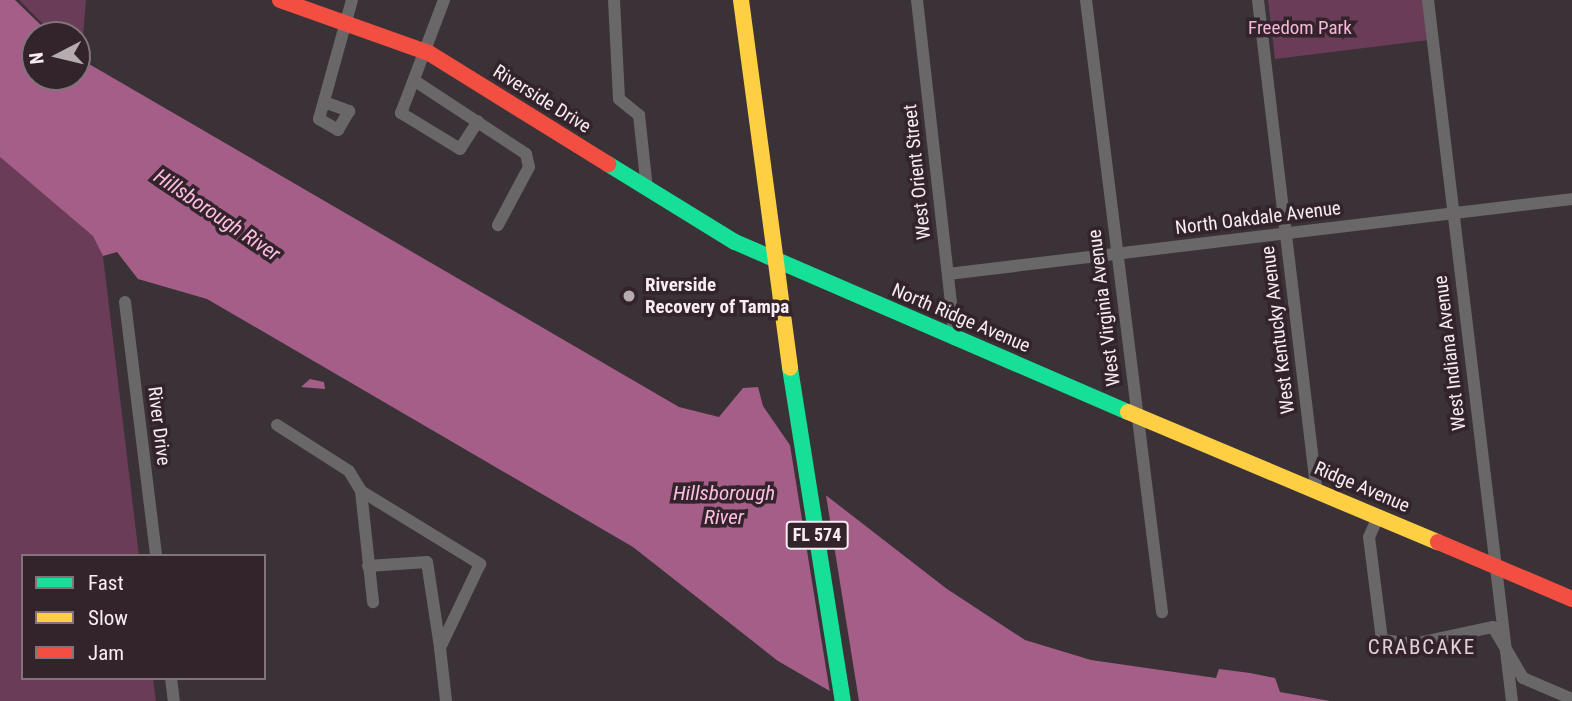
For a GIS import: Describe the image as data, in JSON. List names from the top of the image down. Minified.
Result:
{"streets":{"street":["Riverside Drive","West Orient Street","North Oakdale Avenue","West Virginia Avenue","North Ridge Avenue","West Kentucky Avenue","West Indiana Avenue","River Drive","Ridge Avenue","FL 574"]},"crossings":[["Riverside Drive","North Ridge Avenue"],["Riverside Drive","FL 574"],["West Orient Street","North Oakdale Avenue"],["West Orient Street","North Ridge Avenue"],["North Oakdale Avenue","West Virginia Avenue"],["North Oakdale Avenue","West Kentucky Avenue"],["North Oakdale Avenue","West Indiana Avenue"],["West Virginia Avenue","North Ridge Avenue"],["West Virginia Avenue","Ridge Avenue"],["North Ridge Avenue","Ridge Avenue"],["North Ridge Avenue","FL 574"],["West Kentucky Avenue","Ridge Avenue"],["West Indiana Avenue","Ridge Avenue"]],"districts":["CRABCAKE"],"water":["Hillsborough River"],"parks":["Freedom Park"],"places":["Riverside Recovery of Tampa"],"legend":["Fast","Slow","Jam"],"north":"left"}
